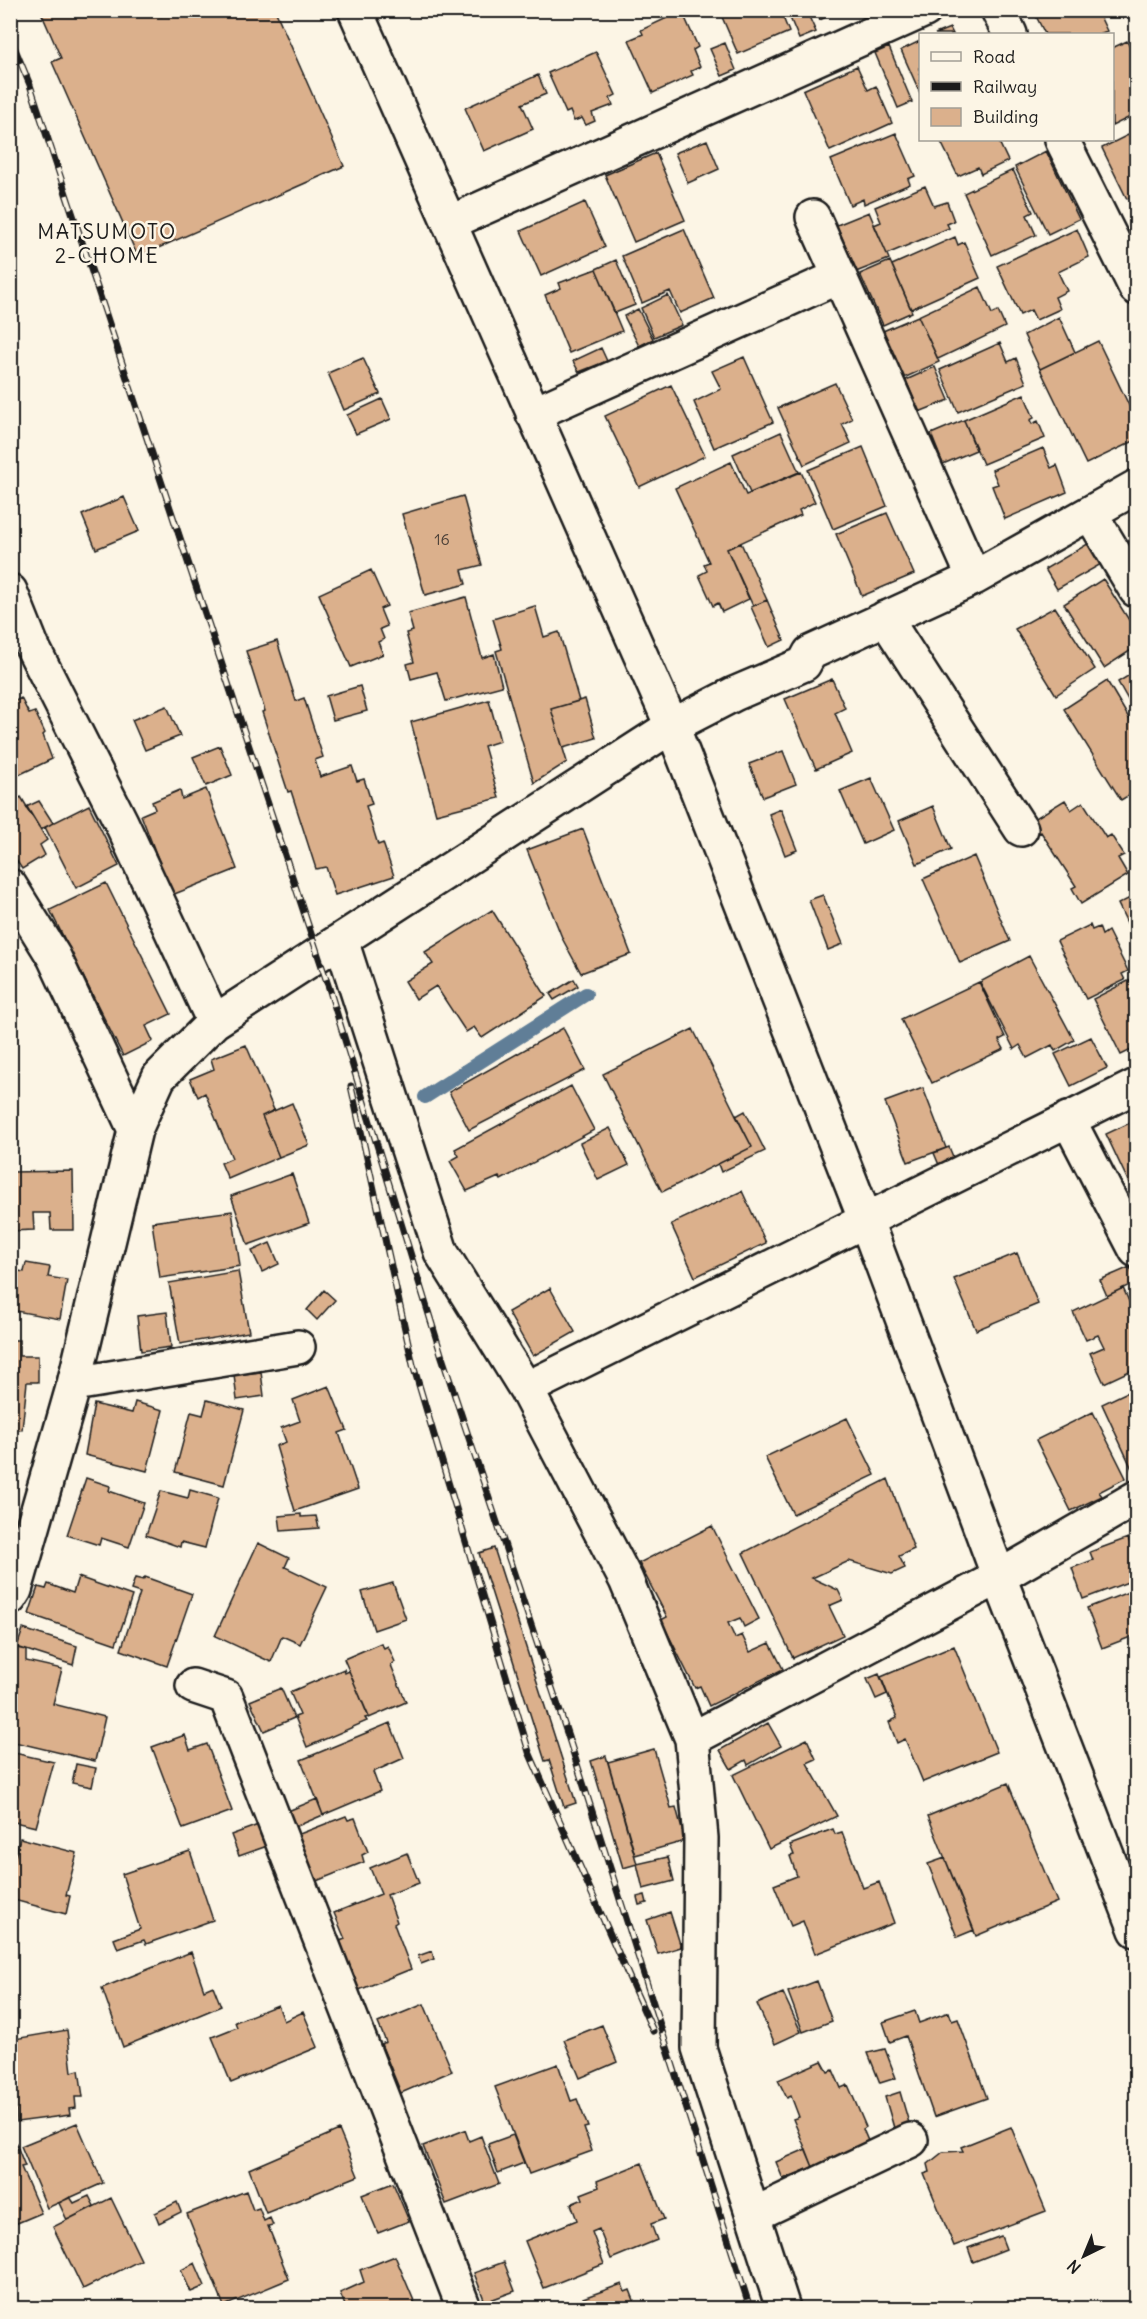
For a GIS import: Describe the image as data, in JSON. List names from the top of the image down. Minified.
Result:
{"districts":["MATSUMOTO 2-CHOME"],"house_numbers":["16"],"legend":["Road","Railway","Building"],"north":"bottom left"}
